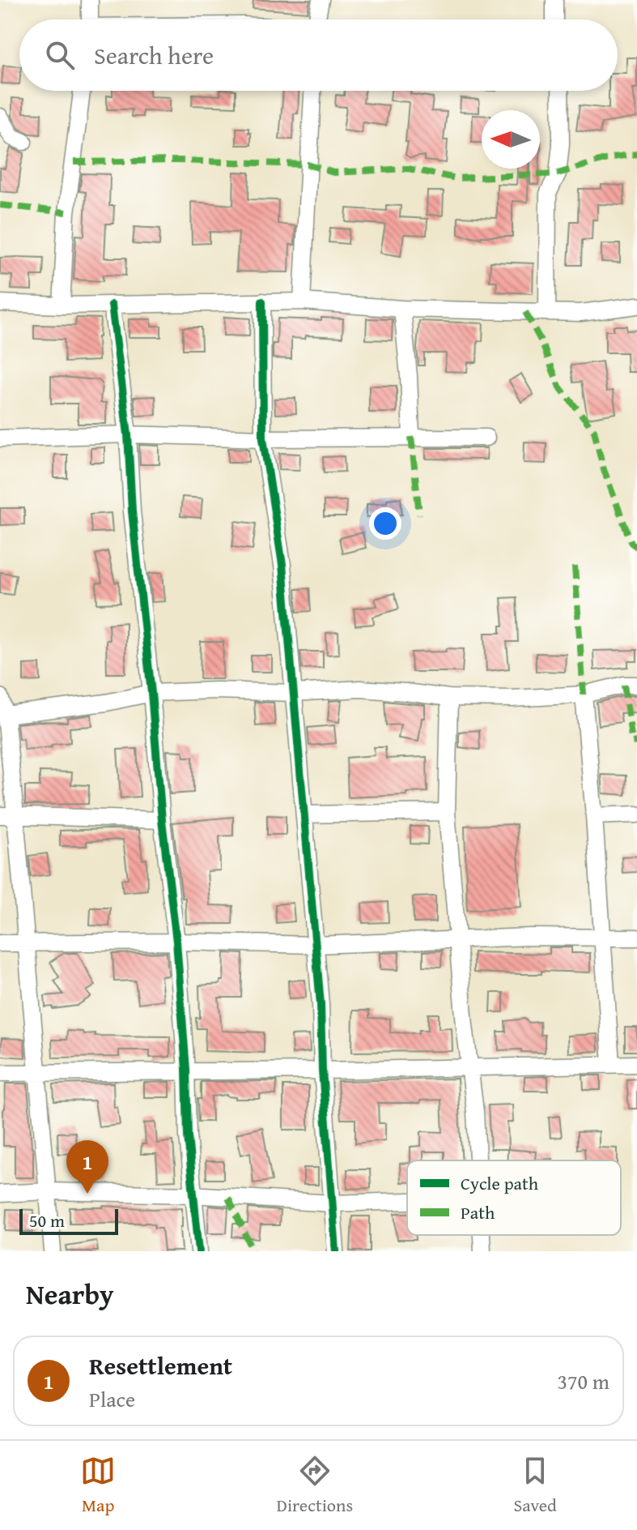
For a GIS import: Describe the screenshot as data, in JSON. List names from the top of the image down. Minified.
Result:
{"legend":["Cycle path","Path"],"scale_bar":"50 m","north":"left","page":{"search":"Search here","pins":"1","scale":"50 m","heading":"Nearby","list":[{"mark":"1","name":"Resettlement","note":"Place","value":"370 m"}],"nav":["Map","Directions","Saved"]}}
